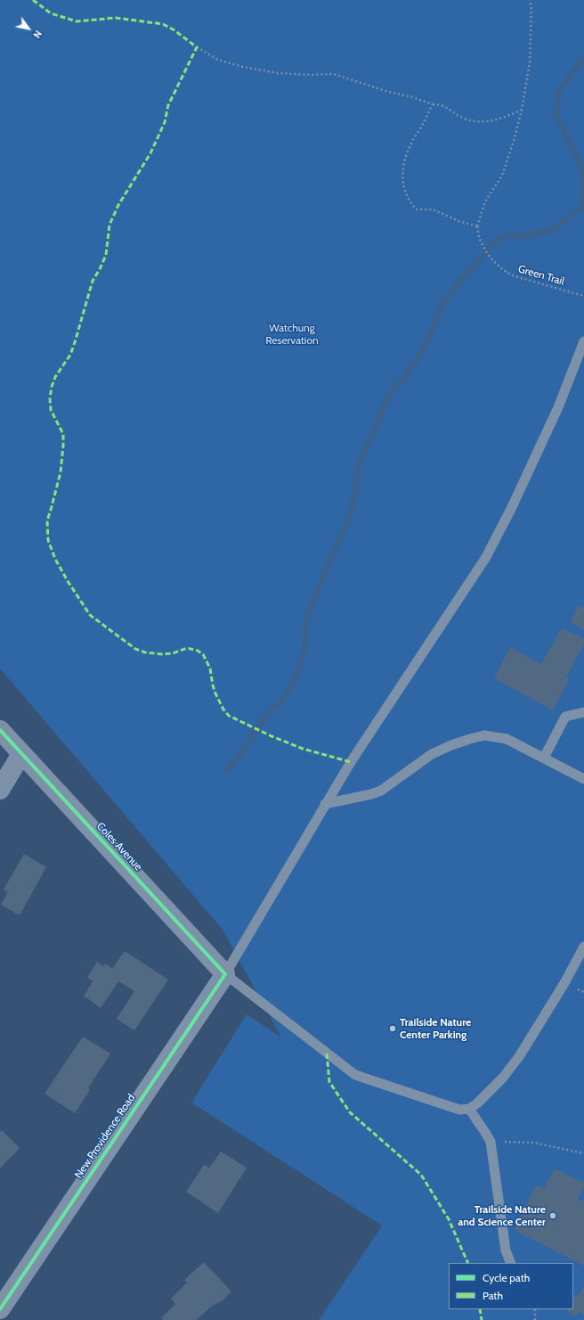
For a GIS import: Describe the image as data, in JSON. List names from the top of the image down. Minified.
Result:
{"streets":{"street":["Coles Avenue","New Providence Road"],"path":["Green Trail"]},"crossings":[["Coles Avenue","New Providence Road"]],"parks":["Watchung Reservation"],"places":["Trailside Nature Center Parking","Trailside Nature and Science Center"],"legend":["Cycle path","Path"],"north":"bottom right"}
